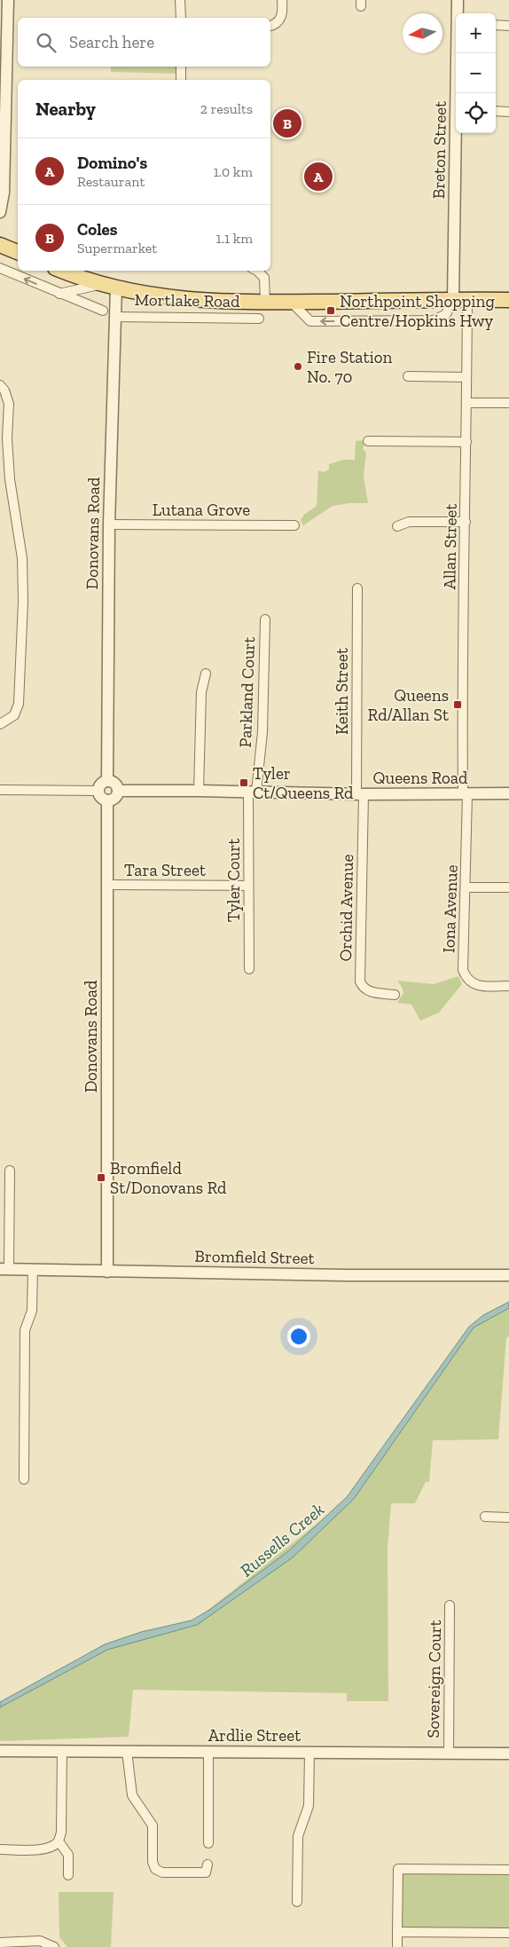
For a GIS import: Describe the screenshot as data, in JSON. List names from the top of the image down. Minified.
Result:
{"streets":{"main road":["Mortlake Road"],"street":["Breton Street","Lutana Grove","Donovans Road","Allan Street","Keith Street","Parkland Court","Queens Road","Tara Street","Tyler Court","Orchid Avenue","Iona Avenue","Bromfield Street","Sovereign Court","Ardlie Street"]},"crossings":[["Breton Street","Mortlake Road"],["Breton Street","Allan Street"],["Mortlake Road","Donovans Road"],["Mortlake Road","Allan Street"],["Lutana Grove","Donovans Road"],["Donovans Road","Queens Road"],["Donovans Road","Tara Street"],["Donovans Road","Bromfield Street"],["Allan Street","Queens Road"],["Allan Street","Iona Avenue"],["Keith Street","Queens Road"],["Keith Street","Orchid Avenue"],["Parkland Court","Queens Road"],["Parkland Court","Tyler Court"],["Queens Road","Tyler Court"],["Queens Road","Orchid Avenue"],["Queens Road","Iona Avenue"],["Tara Street","Tyler Court"],["Sovereign Court","Ardlie Street"]],"water":["Russells Creek"],"places":{"transit":["Northpoint Shopping Centre/Hopkins Hwy","Queens Rd/Allan St","Tyler Ct/Queens Rd","Bromfield St/Donovans Rd"],"other":["Fire Station No. 70"]},"north":"left","page":{"map_buttons":["+","−"],"search":"Search here","heading":["Nearby","2 results"],"pins":["B","A"],"list":[{"mark":"A","name":"Domino's","note":"Restaurant","value":"1.0 km"},{"mark":"B","name":"Coles","note":"Supermarket","value":"1.1 km"}]}}
